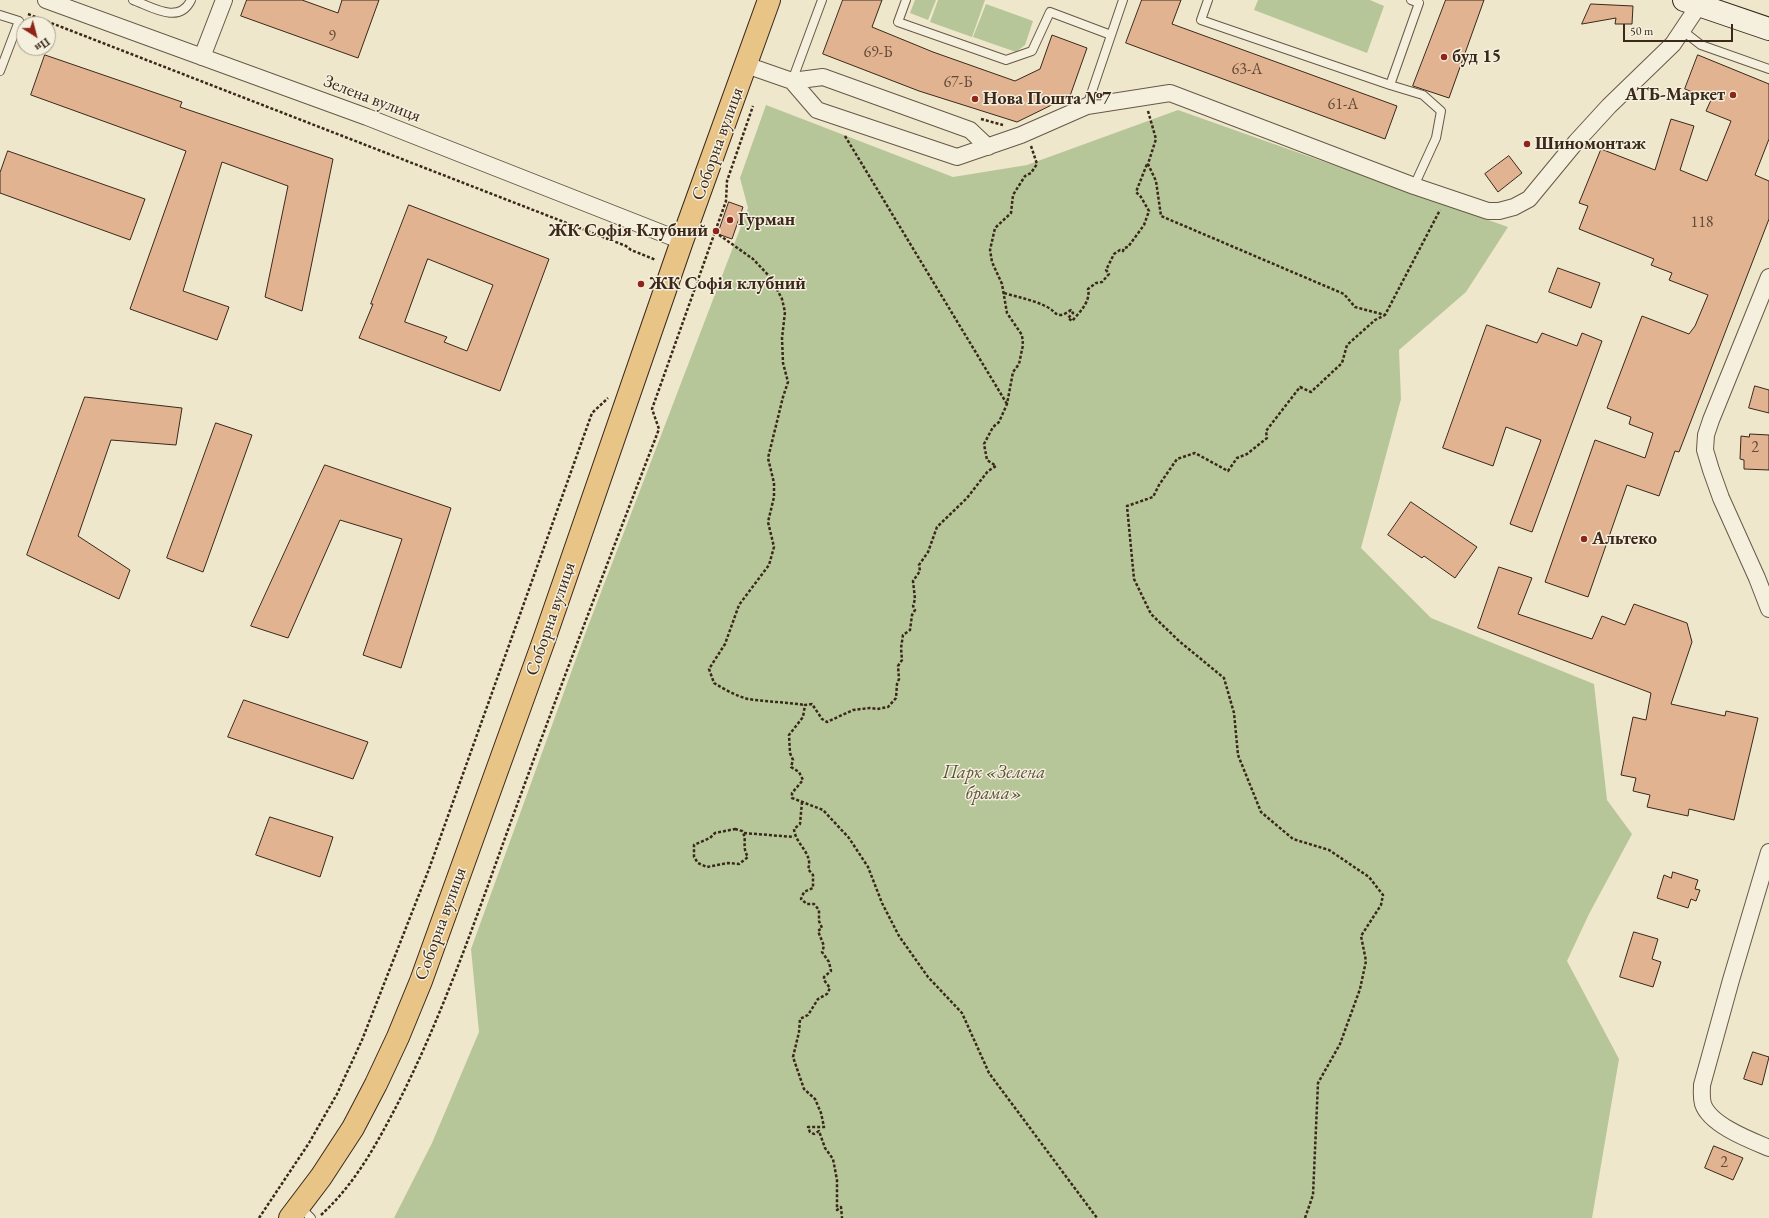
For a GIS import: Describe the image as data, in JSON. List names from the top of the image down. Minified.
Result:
{"streets":{"main road":["Соборна вулиця"],"street":["Зелена вулиця"]},"crossings":[["Зелена вулиця","Соборна вулиця"]],"parks":["Парк «Зелена брама»"],"places":["буд 15","АТБ-Маркет","Нова Пошта №7","Шиномонтаж","Гурман","ЖК Софія Клубний","ЖК Софія клубний","Альтеко"],"house_numbers":["9","69-Б","63-А","67-Б","61-А","118","2","2"],"scale_bar":"50 m","north":"bottom right"}
